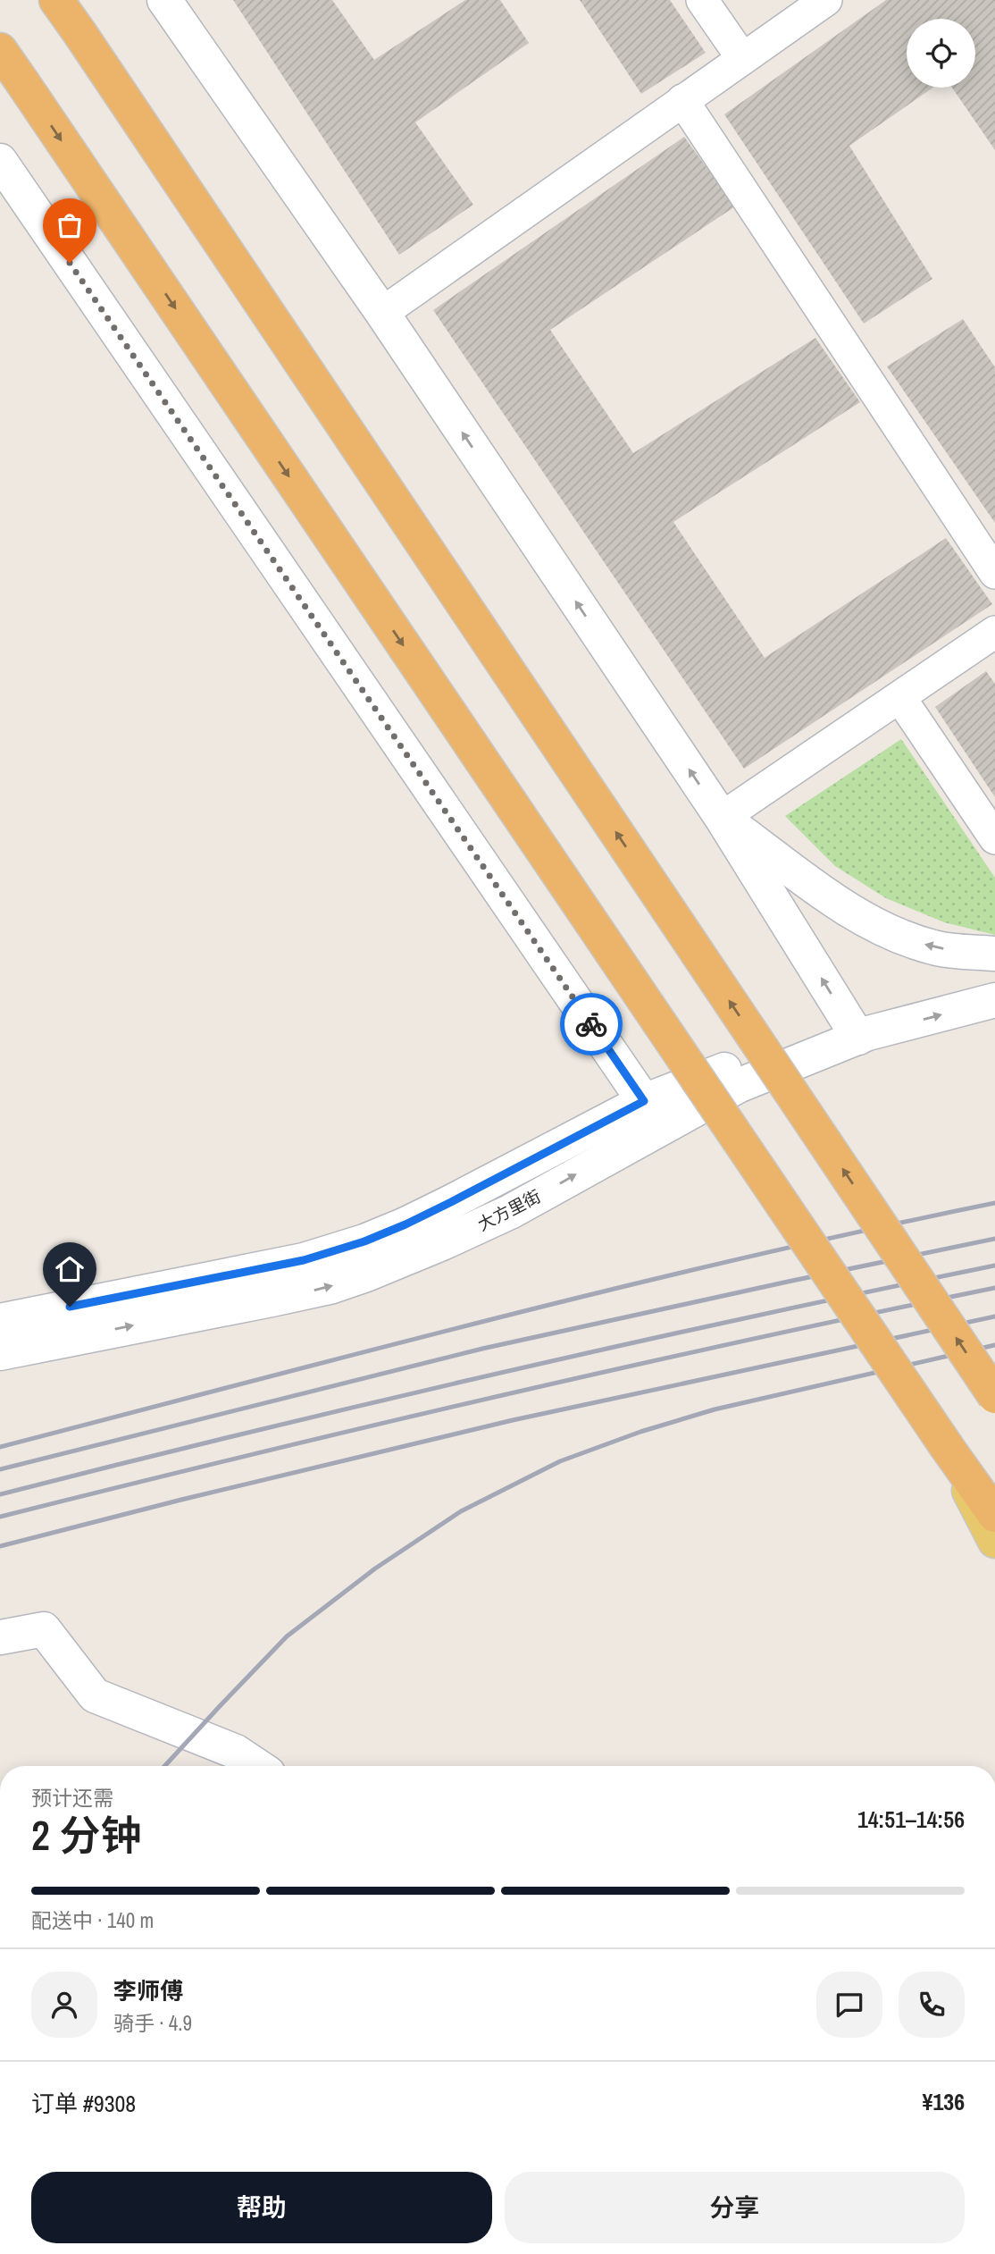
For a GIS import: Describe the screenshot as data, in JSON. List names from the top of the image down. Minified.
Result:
{"streets":{"main road":["大方里街"]},"page":{"heading":["2 分钟","预计还需","14:51–14:56"],"panel":["李师傅","骑手 · 4.9","订单 #9308","¥136"],"bar":"配送中 · 140 m","buttons":["帮助","分享"]}}
